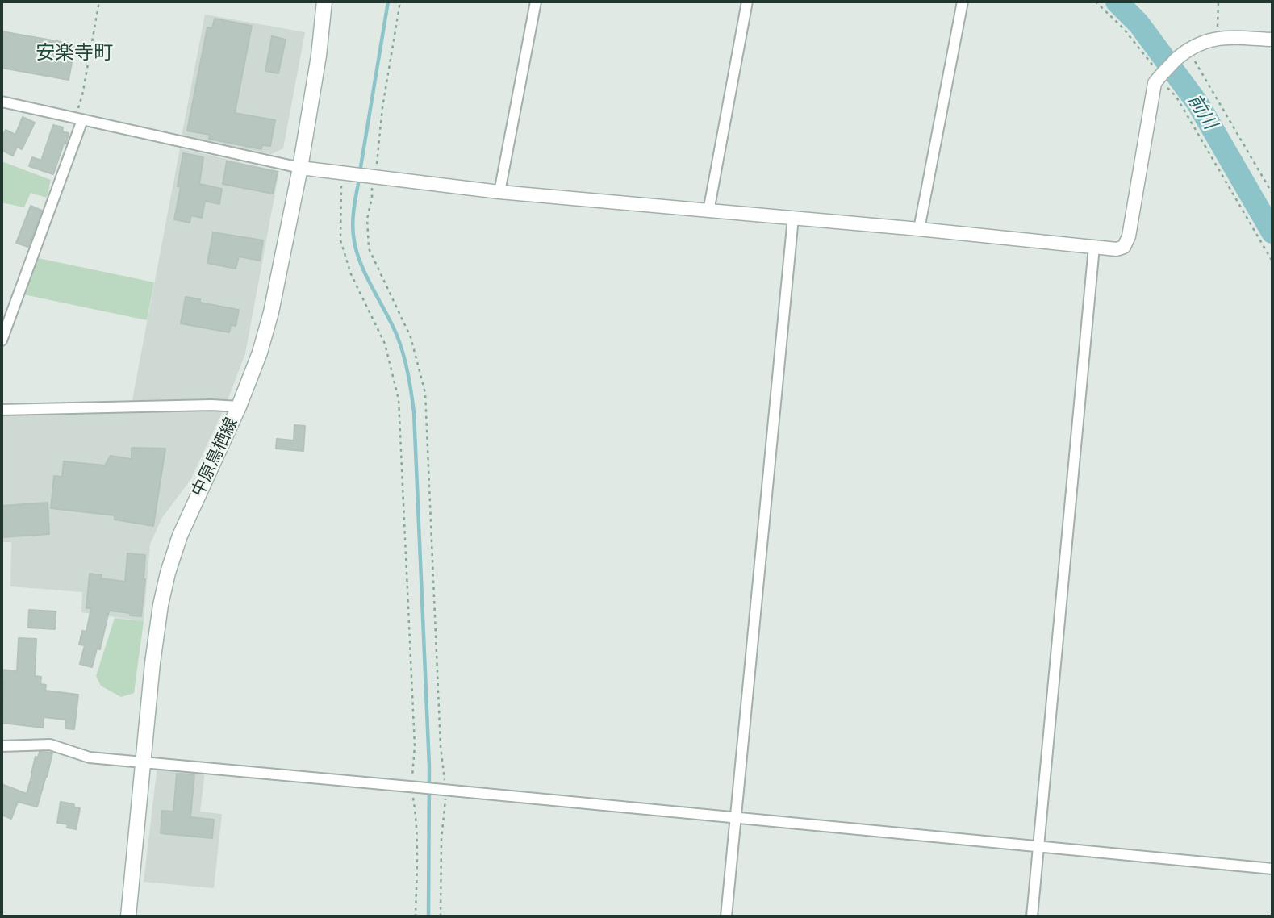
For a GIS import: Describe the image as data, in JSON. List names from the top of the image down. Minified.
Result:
{"streets":{"main road":["中原鳥栖線"]},"districts":["安楽寺町"],"water":["前川"]}
